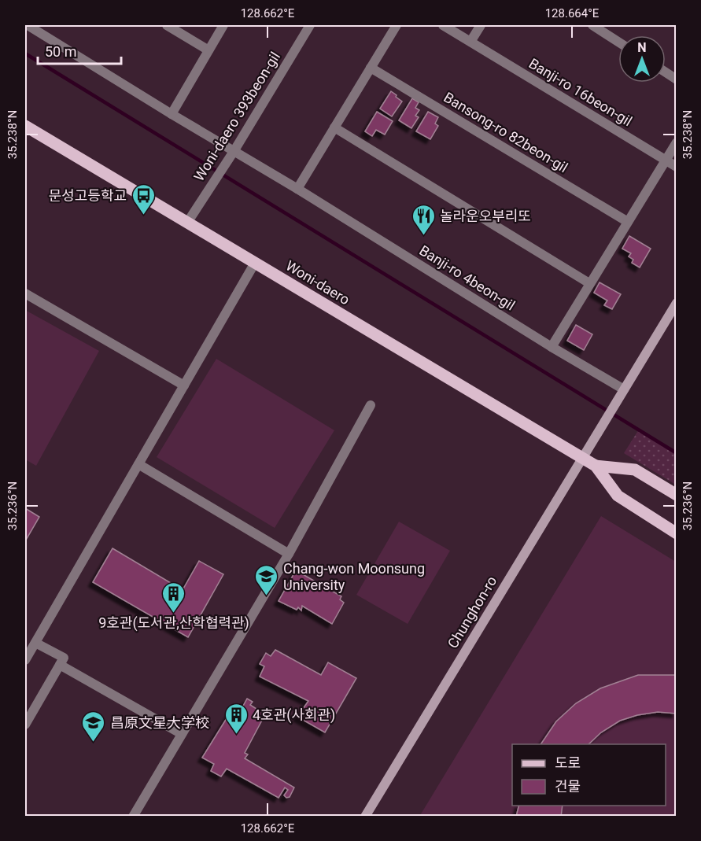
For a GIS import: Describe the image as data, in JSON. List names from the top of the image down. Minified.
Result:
{"streets":{"main road":["Woni-daero","Chunghon-ro"],"street":["Banji-ro 16beon-gil","Woni-daero 393beon-gil","Bansong-ro 82beon-gil","Banji-ro 4beon-gil"]},"crossings":[["Woni-daero 393beon-gil","Banji-ro 4beon-gil"],["Woni-daero 393beon-gil","Woni-daero"],["Banji-ro 4beon-gil","Chunghon-ro"],["Woni-daero","Chunghon-ro"]],"places":{"bus stop":["문성고등학교"],"restaurant":["놀라운오부리또"],"school or university":["Chang-won Moonsung University","昌原文星大学校"],"building":["9호관(도서관,산학협력관)","4호관(사회관)"]},"legend":["도로","건물"],"scale_bar":"50 m","north":"top","coordinates":["128.662°E","128.664°E","35.238°N","35.236°N"]}
